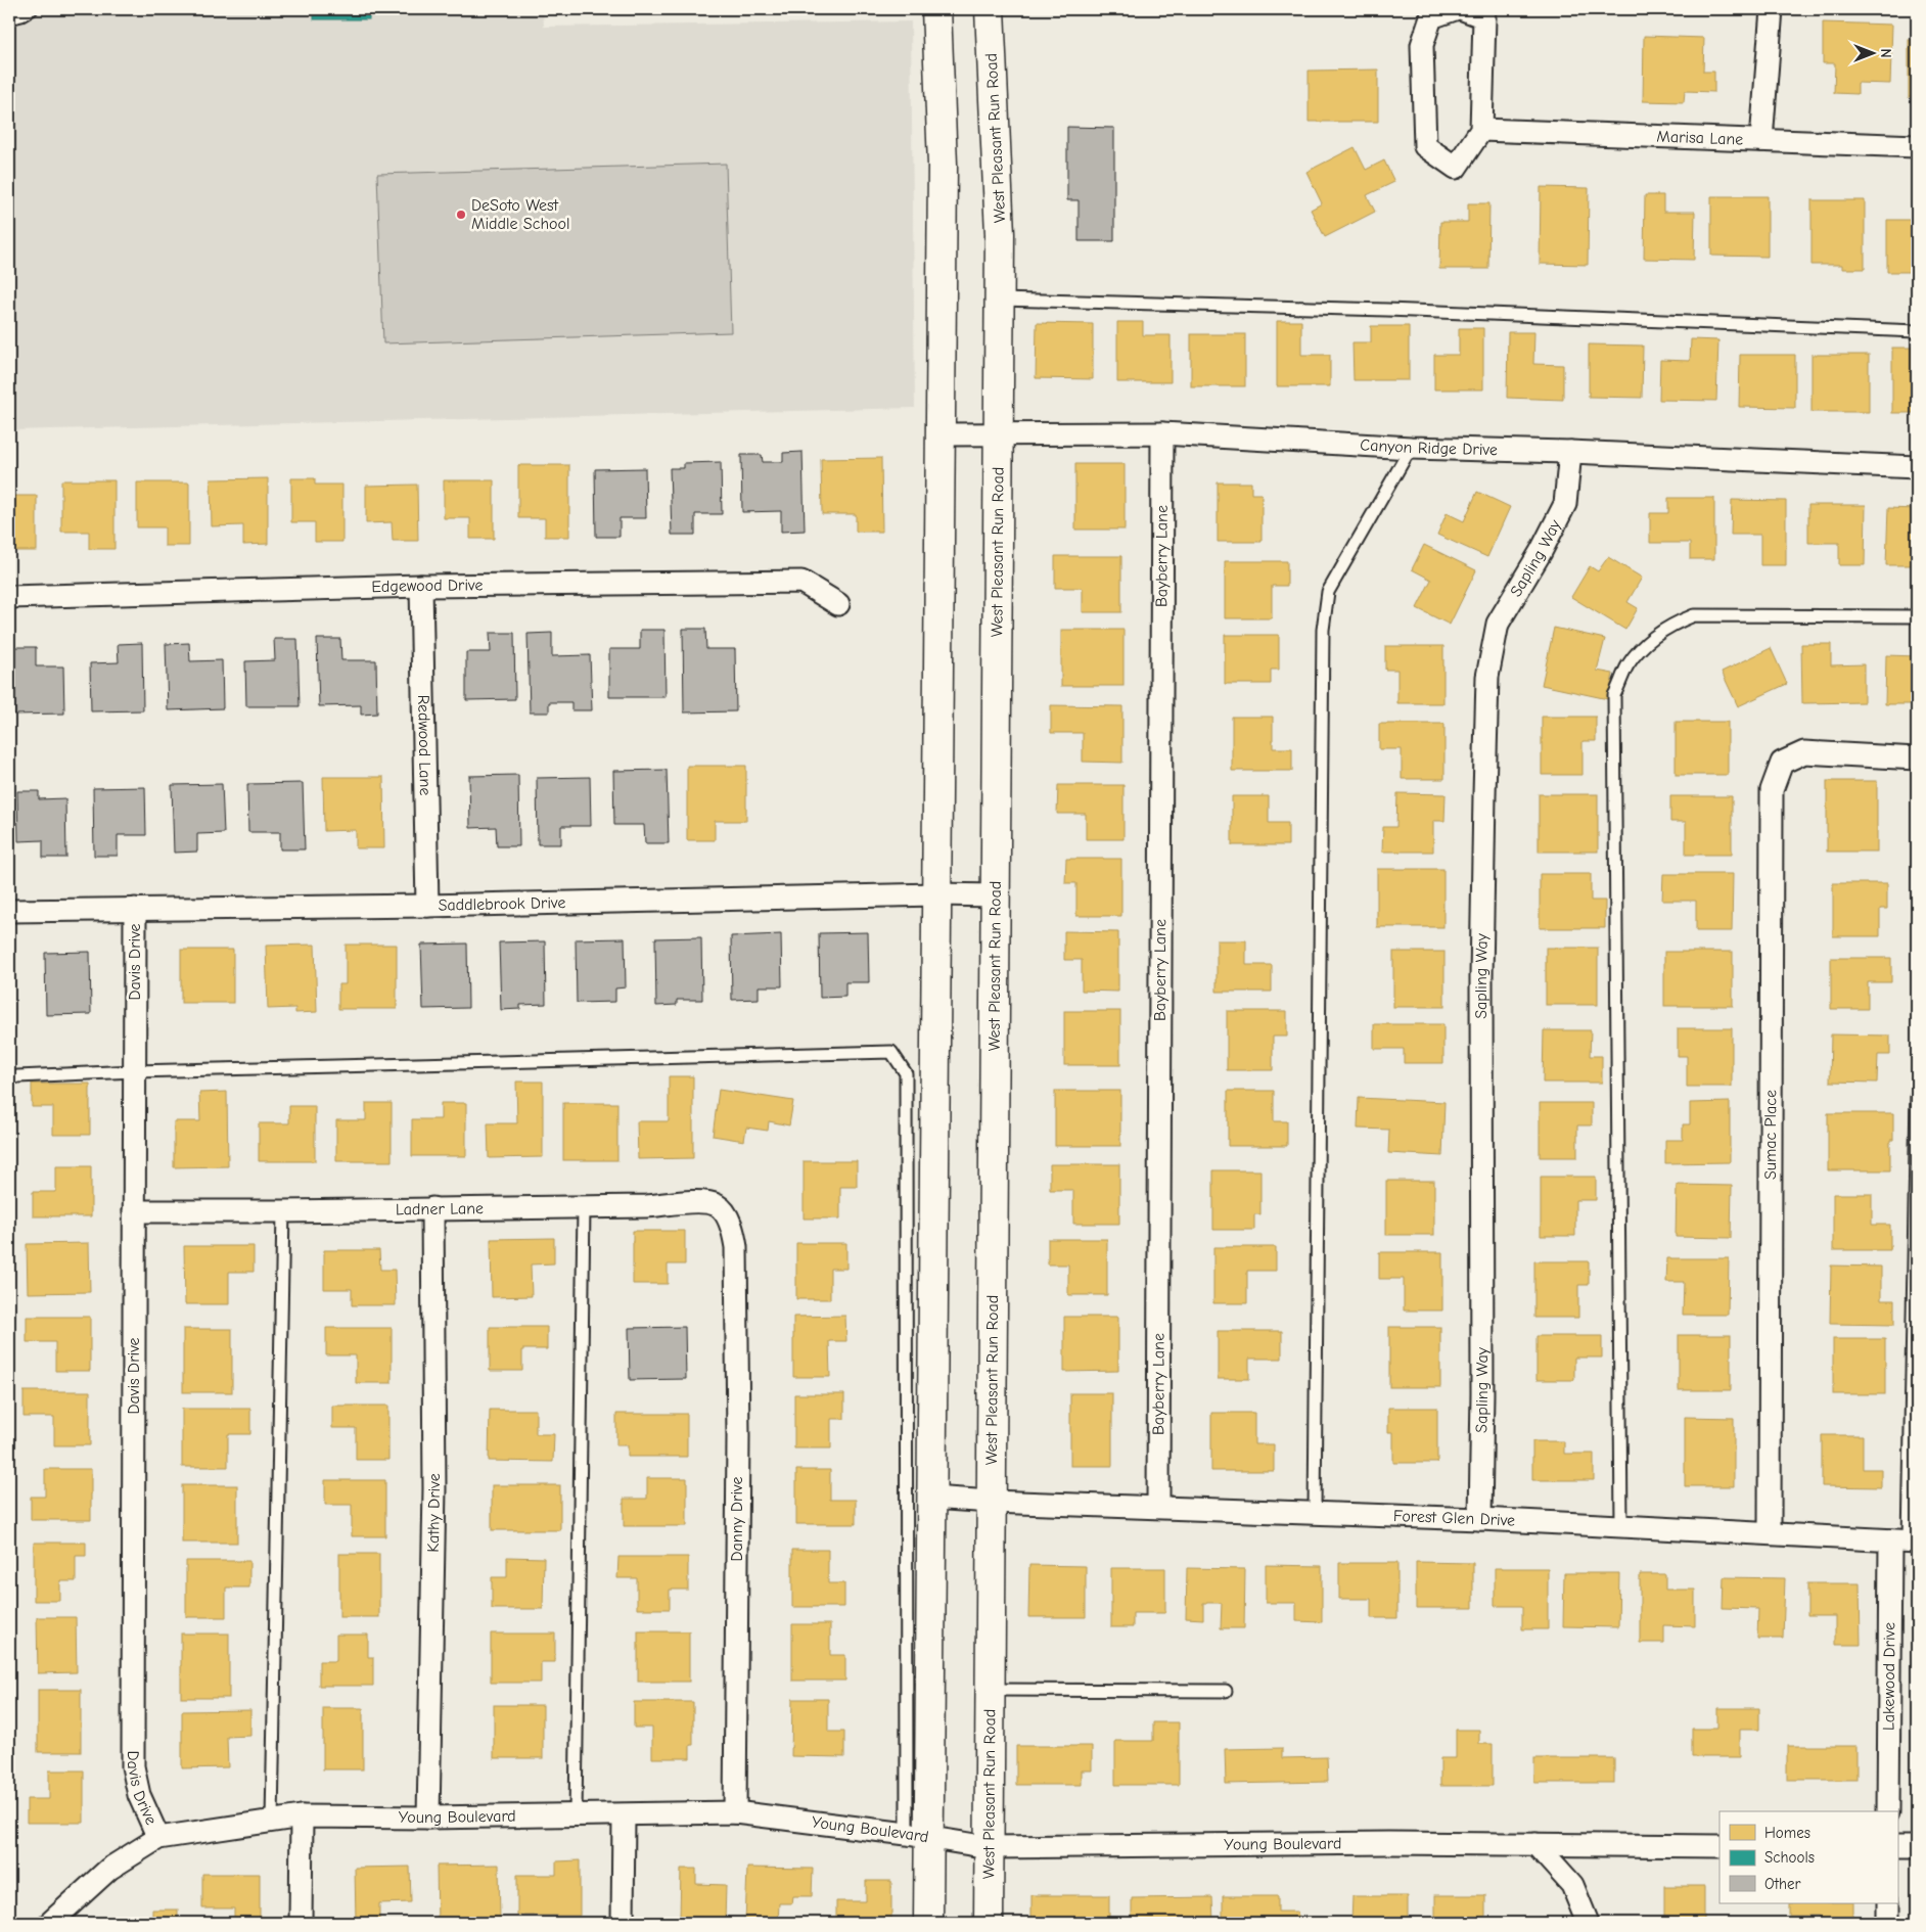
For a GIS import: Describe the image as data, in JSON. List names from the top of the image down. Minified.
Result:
{"streets":{"main road":["West Pleasant Run Road"],"street":["Marisa Lane","Canyon Ridge Drive","Bayberry Lane","Sapling Way","Edgewood Drive","Redwood Lane","Saddlebrook Drive","Davis Drive","Sumac Place","Ladner Lane","Kathy Drive","Forest Glen Drive","Danny Drive","Lakewood Drive","Young Boulevard"]},"crossings":[["West Pleasant Run Road","Canyon Ridge Drive"],["West Pleasant Run Road","Saddlebrook Drive"],["West Pleasant Run Road","Forest Glen Drive"],["West Pleasant Run Road","Young Boulevard"],["Canyon Ridge Drive","Bayberry Lane"],["Canyon Ridge Drive","Sapling Way"],["Bayberry Lane","Forest Glen Drive"],["Sapling Way","Forest Glen Drive"],["Edgewood Drive","Redwood Lane"],["Redwood Lane","Saddlebrook Drive"],["Saddlebrook Drive","Davis Drive"],["Davis Drive","Ladner Lane"],["Davis Drive","Young Boulevard"],["Sumac Place","Forest Glen Drive"],["Ladner Lane","Kathy Drive"],["Ladner Lane","Danny Drive"],["Kathy Drive","Young Boulevard"],["Forest Glen Drive","Lakewood Drive"],["Danny Drive","Young Boulevard"]],"places":["DeSoto West Middle School"],"legend":["Homes","Schools","Other"],"north":"right"}
